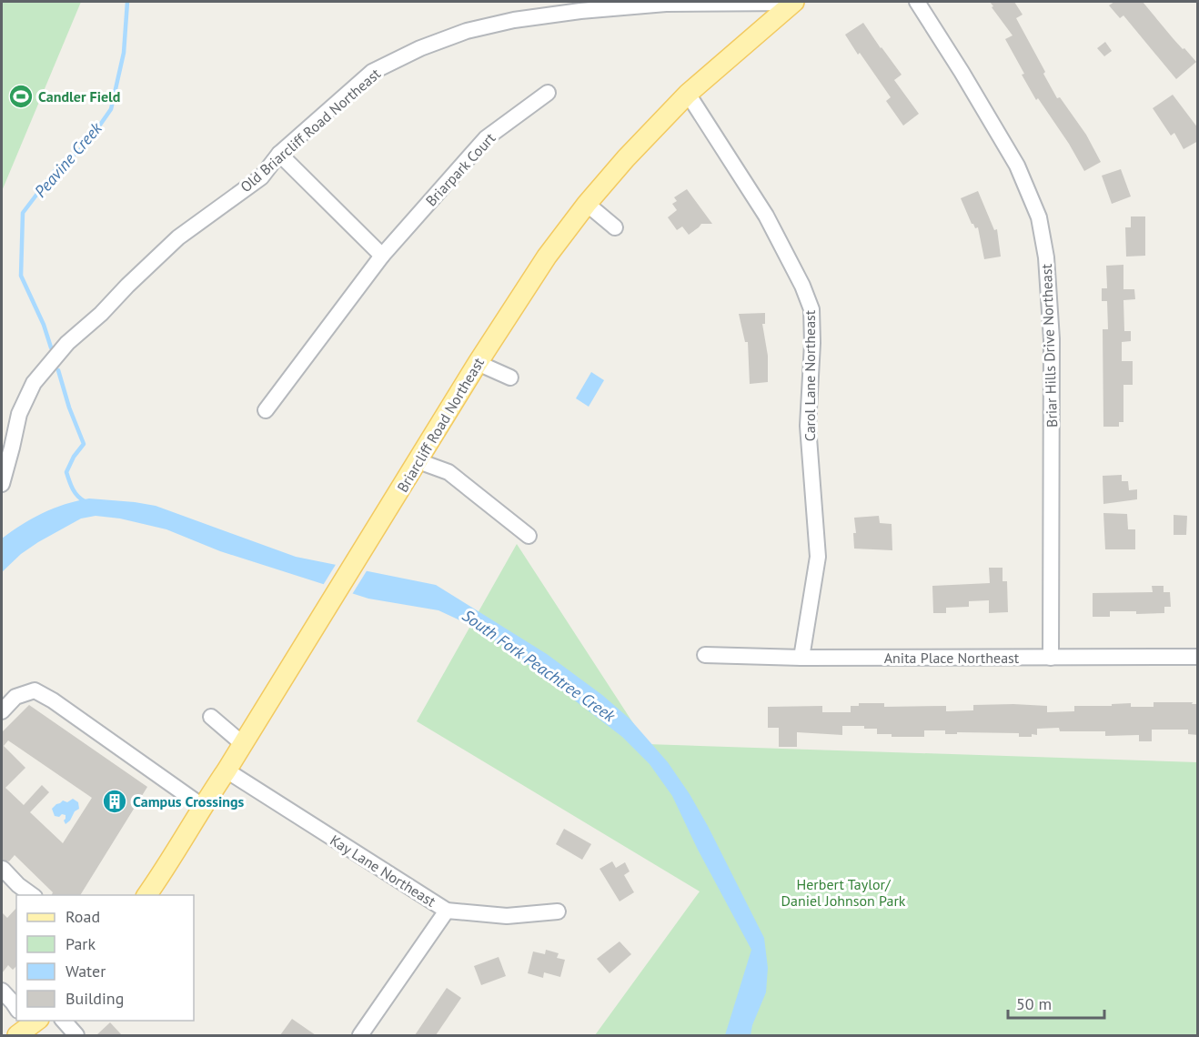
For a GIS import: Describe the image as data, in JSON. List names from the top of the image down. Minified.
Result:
{"streets":{"main road":["Briarcliff Road Northeast"],"street":["Old Briarcliff Road Northeast","Briarpark Court","Briar Hills Drive Northeast","Carol Lane Northeast","Anita Place Northeast","Kay Lane Northeast"]},"crossings":[["Old Briarcliff Road Northeast","Briarcliff Road Northeast"],["Briar Hills Drive Northeast","Anita Place Northeast"],["Carol Lane Northeast","Briarcliff Road Northeast"],["Carol Lane Northeast","Anita Place Northeast"],["Briarcliff Road Northeast","Kay Lane Northeast"]],"water":["Peavine Creek","South Fork Peachtree Creek"],"parks":["Herbert Taylor/ Daniel Johnson Park"],"places":{"sports":["Candler Field"],"building":["Campus Crossings"]},"legend":["Road","Park","Water","Building"],"scale_bar":"50 m"}
